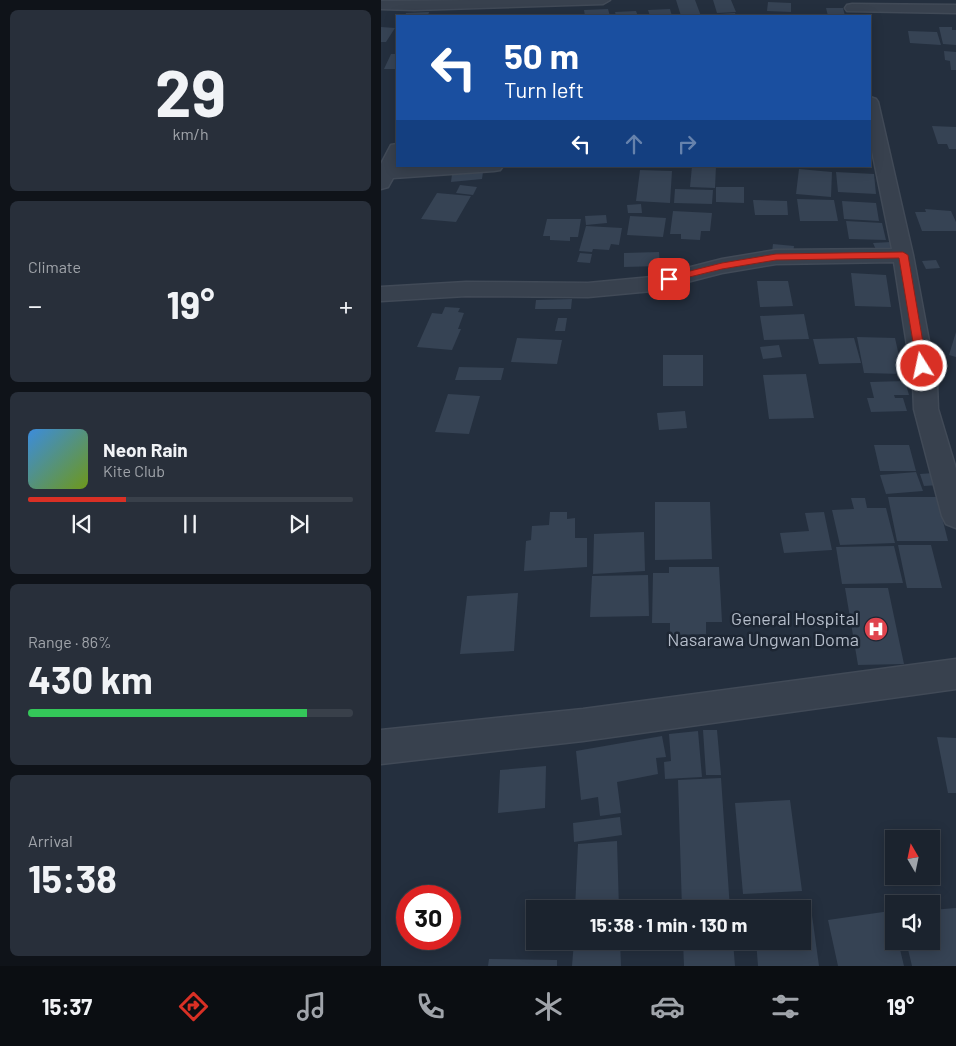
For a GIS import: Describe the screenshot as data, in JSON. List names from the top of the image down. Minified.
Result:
{"places":{"hospital":["General Hospital Nasarawa Ungwan Doma"]},"north":"top","page":{"tile":[["29","km/h"],"Climate",["Range · 86%","430 km"],["Arrival","15:38"]],"turn":["50 m","Turn left"],"heat":["−","19°","+"],"song":["Neon Rain","Kite Club"],"limit":"30","trip":"15:38 · 1 min · 130 m","tabs":["15:37","19°"]}}
